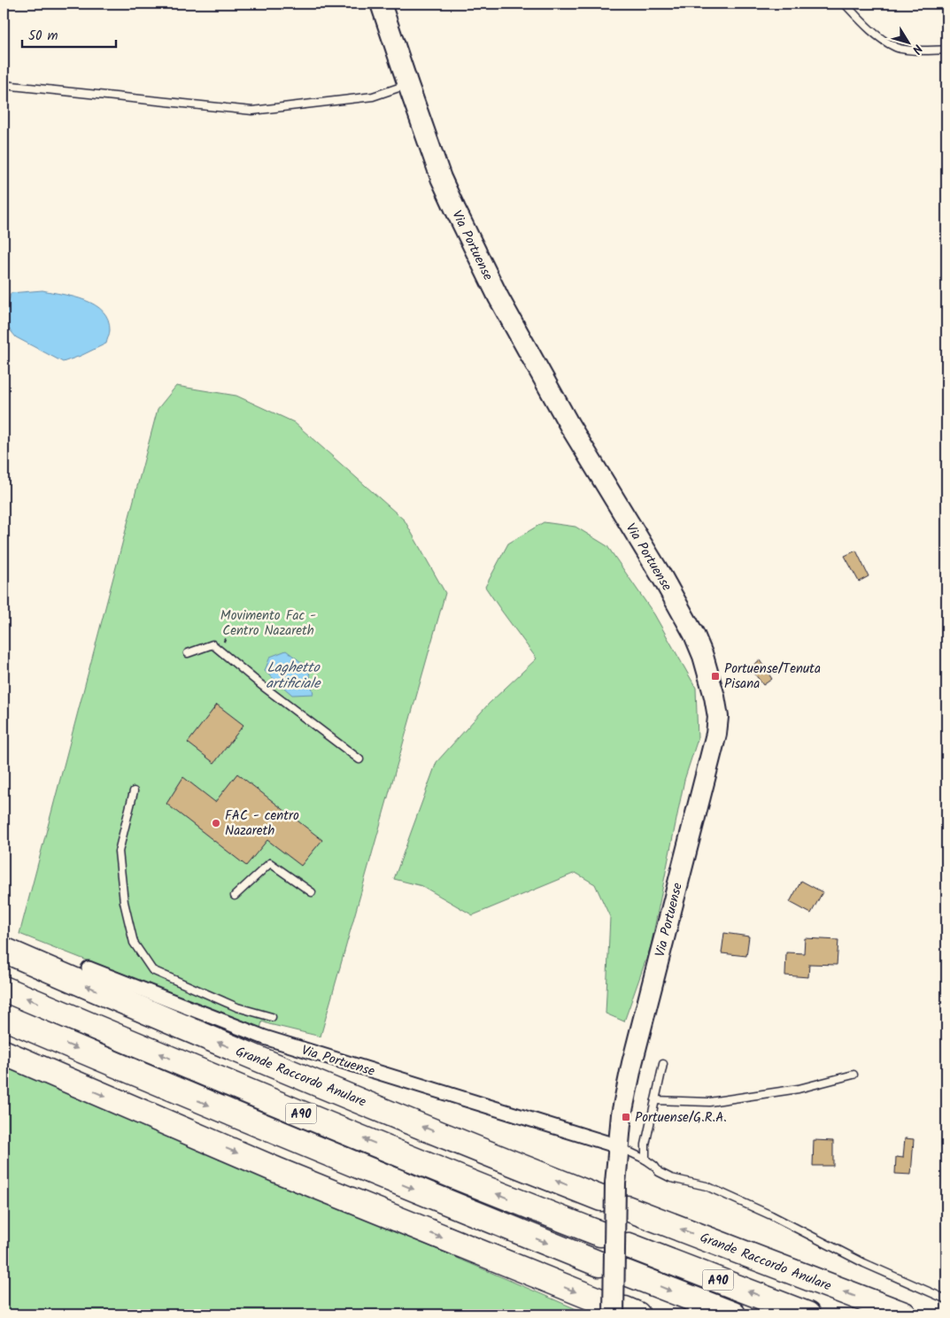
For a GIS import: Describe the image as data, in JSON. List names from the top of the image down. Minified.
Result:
{"streets":{"highway":["Grande Raccordo Anulare","A90"],"main road":["Via Portuense"]},"crossings":[["Via Portuense","Grande Raccordo Anulare"]],"water":["Laghetto artificiale"],"parks":["Movimento Fac - Centro Nazareth"],"places":{"transit":["Portuense/Tenuta Pisana","Portuense/G.R.A."],"other":["FAC - centro Nazareth"]},"scale_bar":"50 m","north":"bottom right"}
